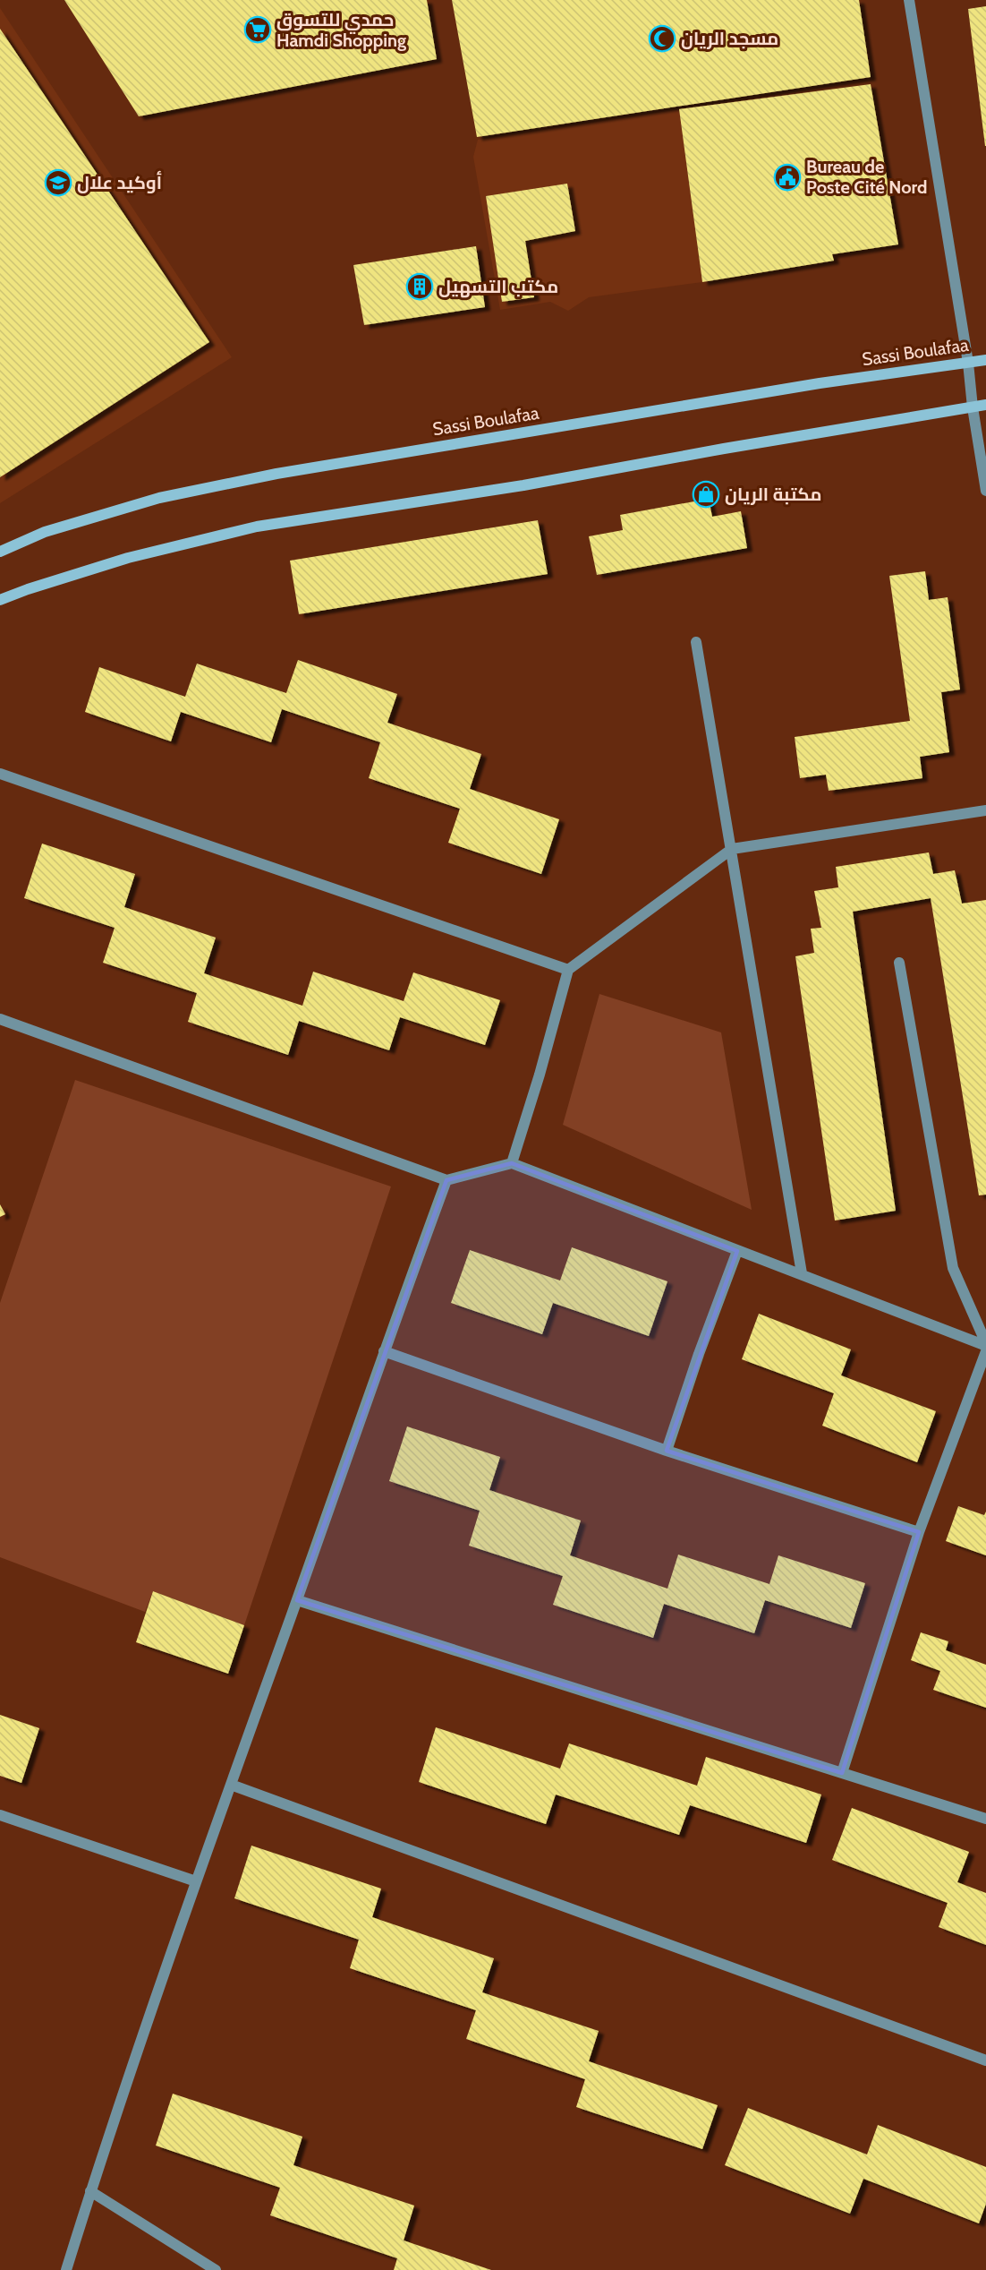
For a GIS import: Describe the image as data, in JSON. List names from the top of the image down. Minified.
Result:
{"streets":{"street":["Sassi Boulafaa"]},"places":{"supermarket":["حمدي للتسوق Hamdi Shopping"],"mosque":["مسجد الريان"],"public building":["Bureau de Poste Cité Nord"],"school or university":["أوكيد علال"],"building":["مكتب التسهيل"],"shop":["مكتبة الريان"]}}
